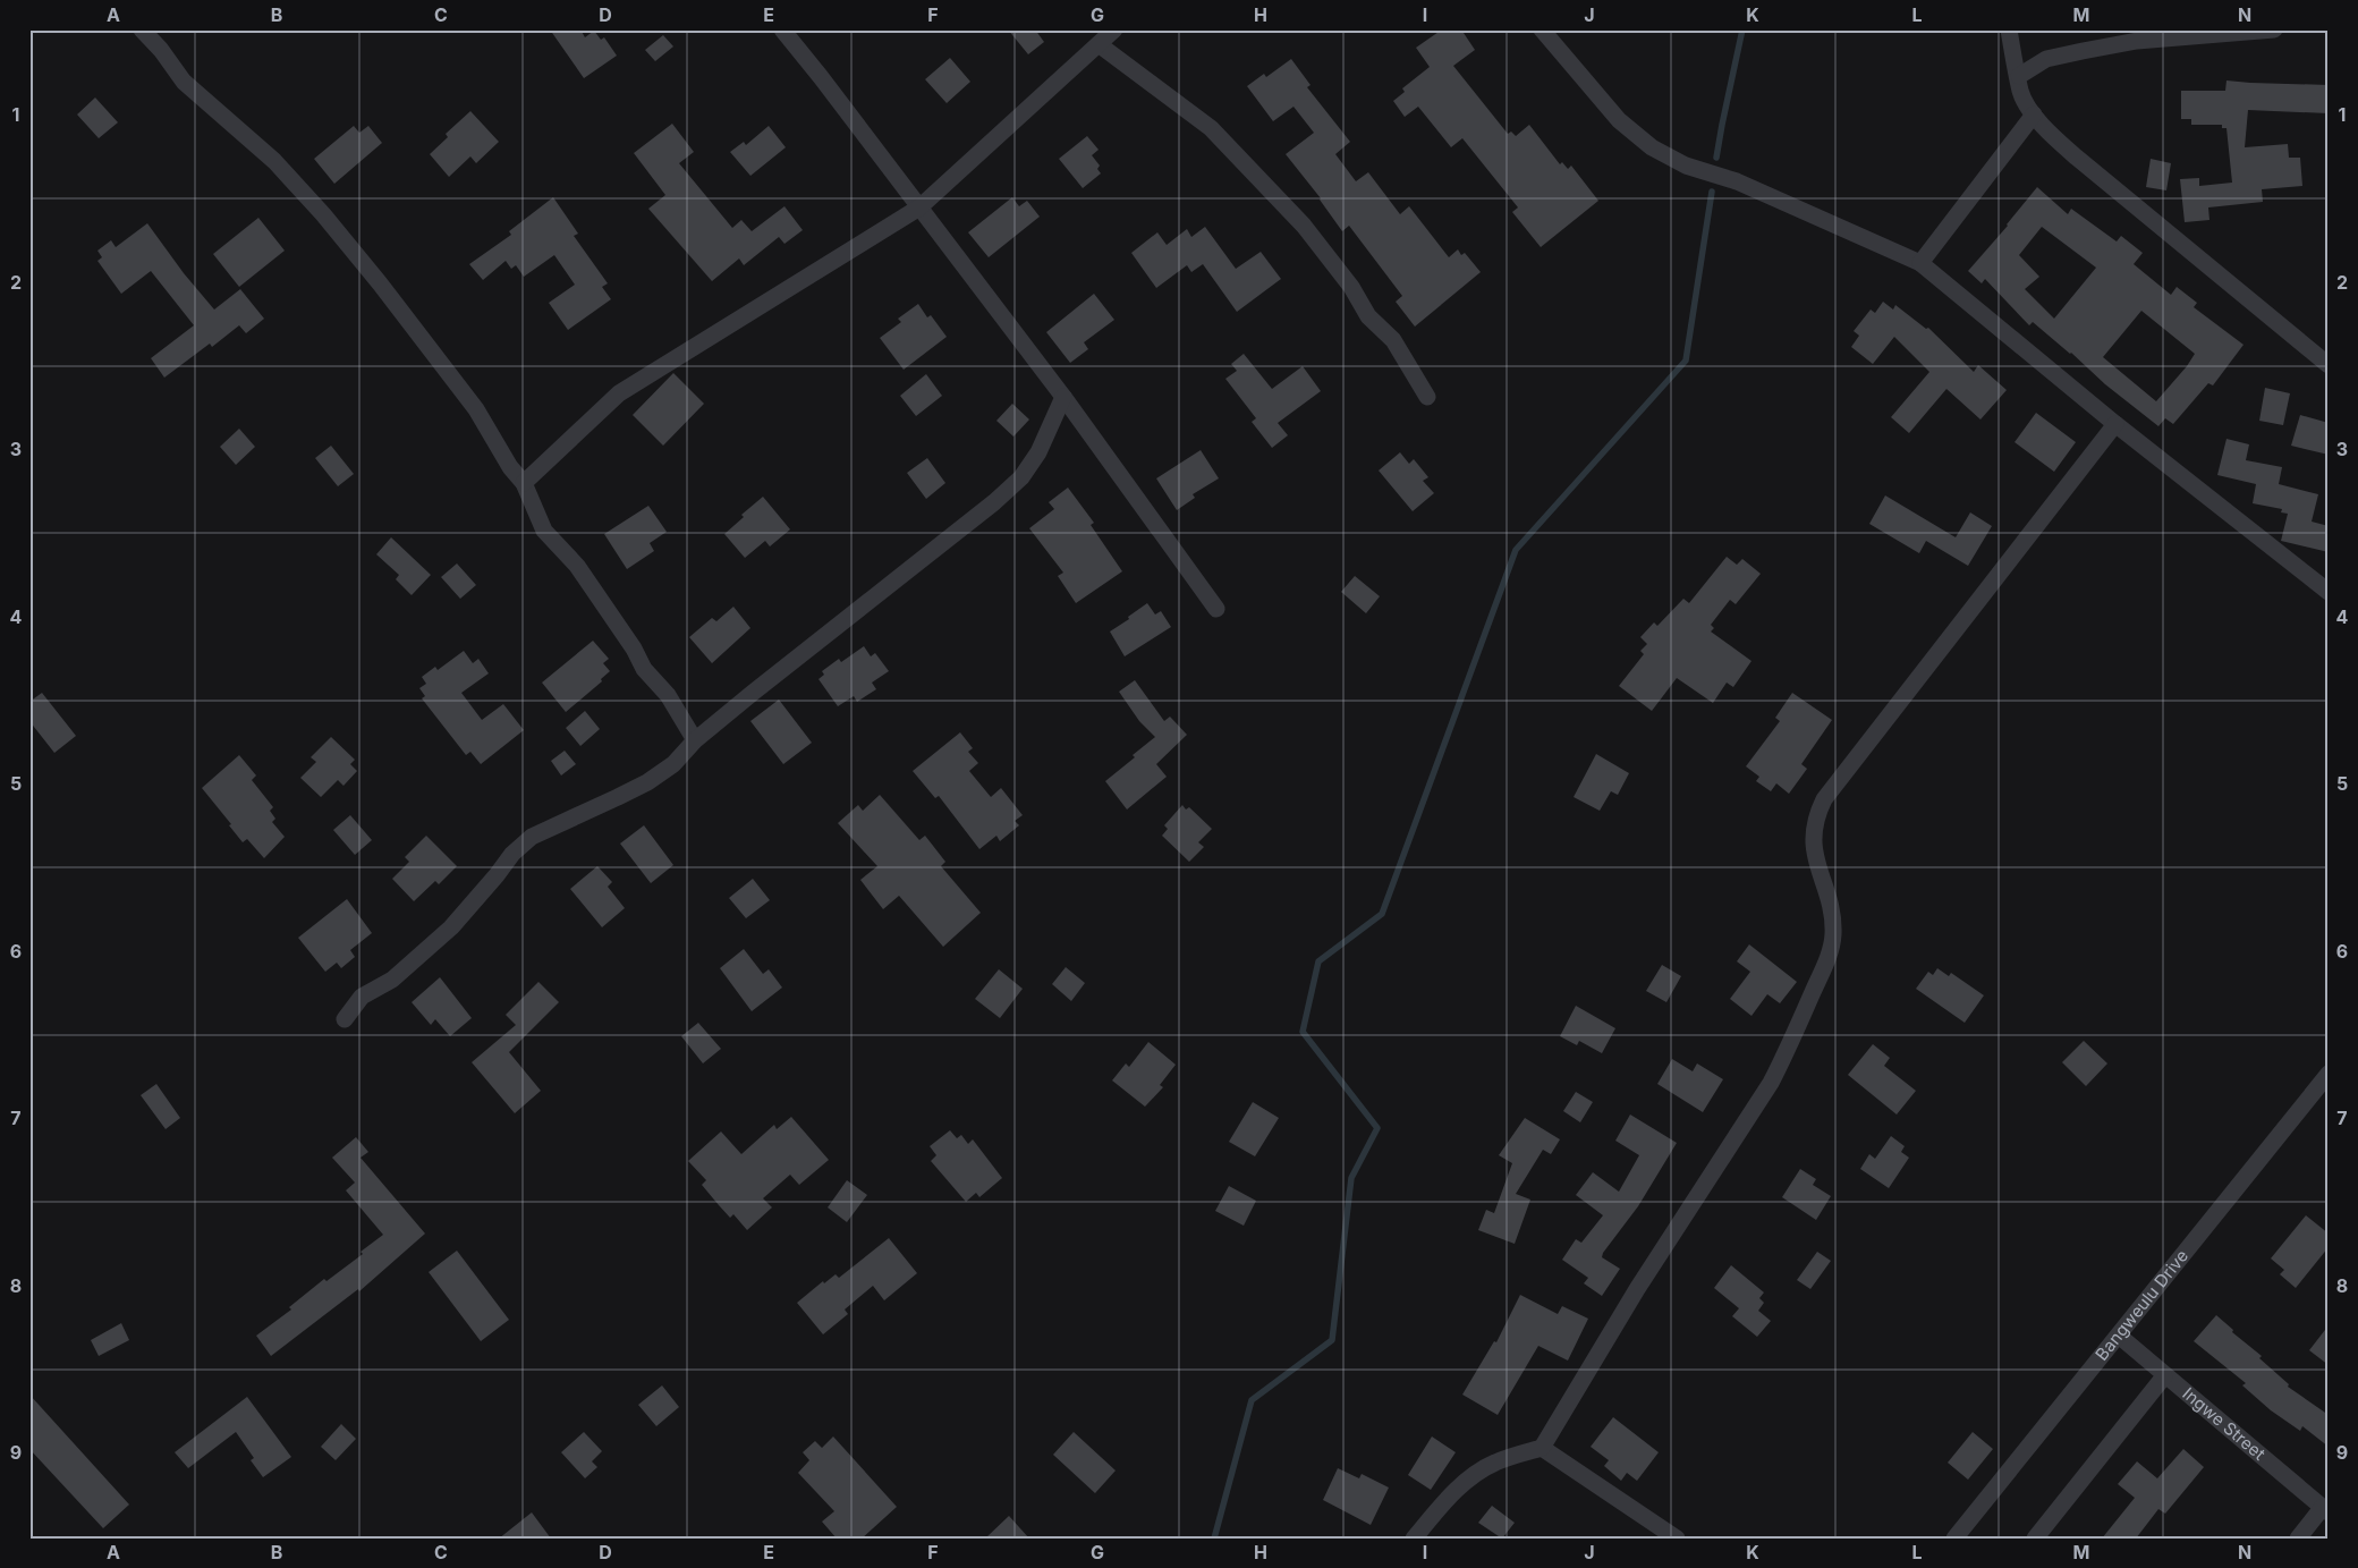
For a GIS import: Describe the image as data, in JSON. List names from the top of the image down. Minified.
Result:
{"streets":{"street":["Bangweulu Drive","Ingwe Street"]},"crossings":[["Bangweulu Drive","Ingwe Street"]],"grid":{"columns":["A","B","C","D","E","F","G","H","I","J","K","L","M","N"],"rows":["1","2","3","4","5","6","7","8","9"]}}
